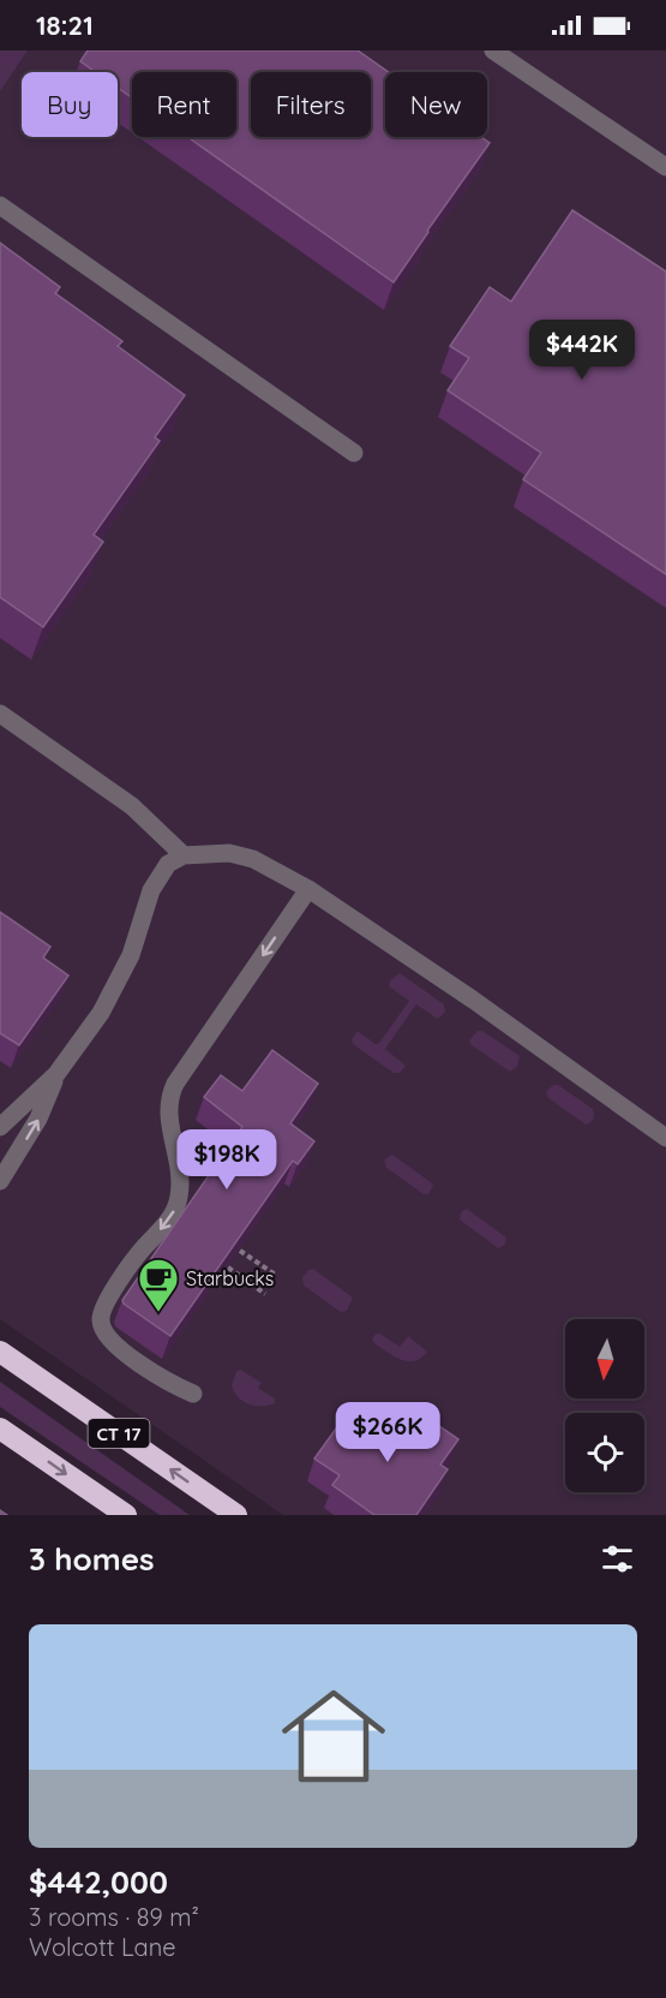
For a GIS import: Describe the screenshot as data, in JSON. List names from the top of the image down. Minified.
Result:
{"streets":{"highway":["CT 17"]},"places":{"cafe":["Starbucks"]},"north":"bottom","page":{"status":"18:21","chip":["Buy","Rent","Filters","New"],"price":["$442K","$198K","$266K"],"heading":"3 homes","list":[{"name":"$442,000","note":"3 rooms · 89 m² · Wolcott Lane"}]}}
